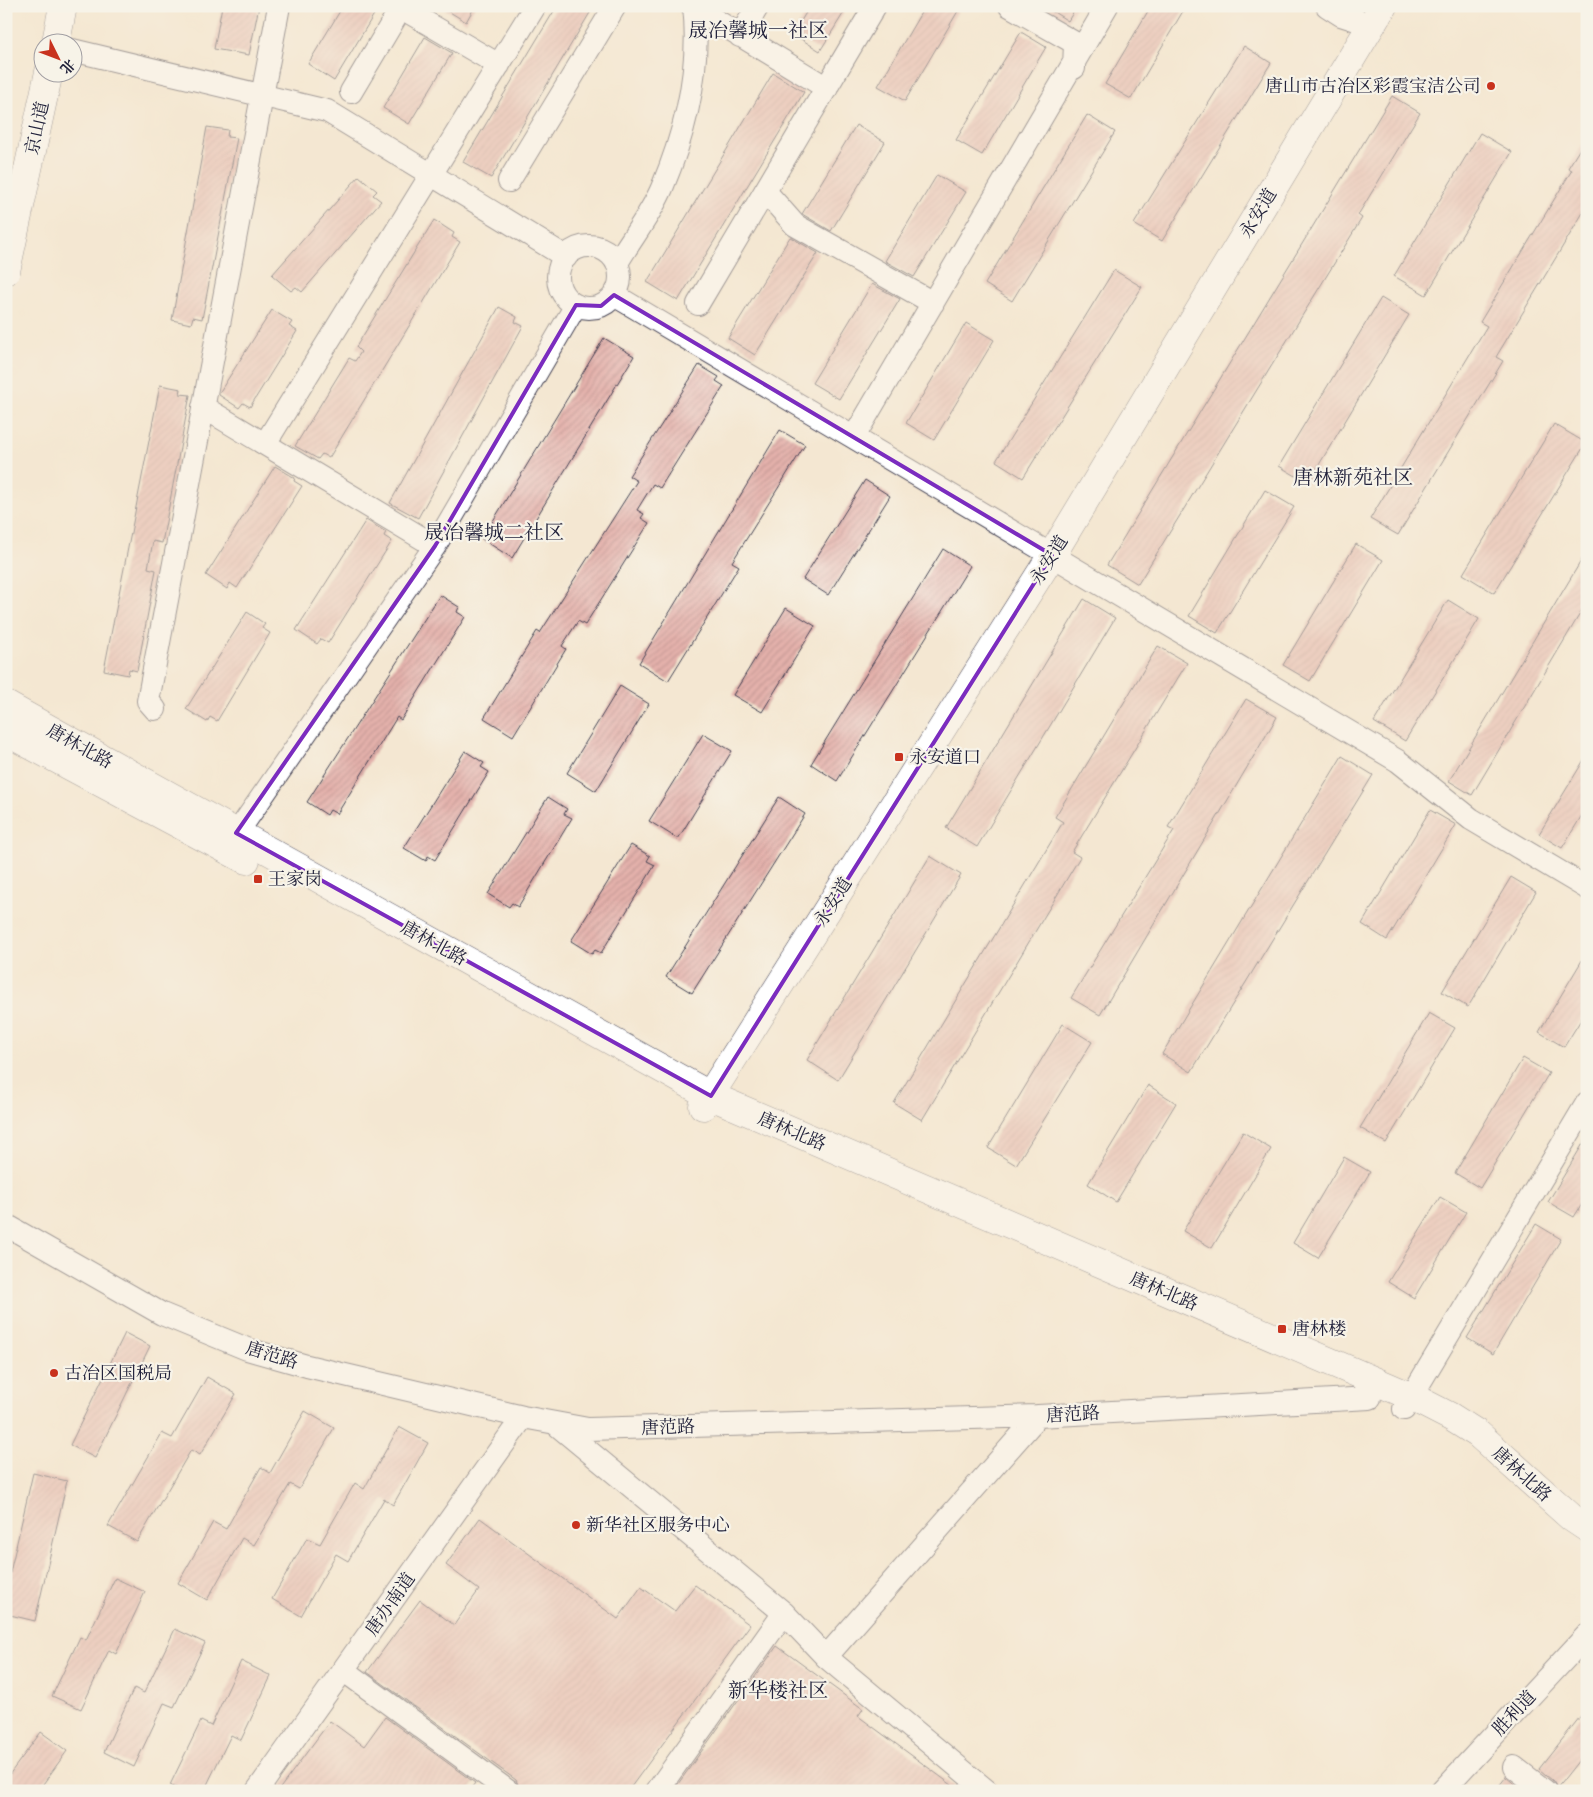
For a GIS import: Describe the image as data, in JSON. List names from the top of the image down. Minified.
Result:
{"streets":{"main road":["京山道","永安道","唐林北路"],"street":["唐范路","唐办南道","胜利道"]},"crossings":[["永安道","唐林北路"],["唐林北路","唐范路"],["唐范路","唐办南道"]],"districts":["晟冶馨城一社区","唐林新苑社区","晟冶馨城二社区","新华楼社区"],"places":{"other":["唐山市古冶区彩霞宝洁公司","古冶区国税局","新华社区服务中心"],"transit":["永安道口","王家岗","唐林楼"]},"north":"bottom right"}
